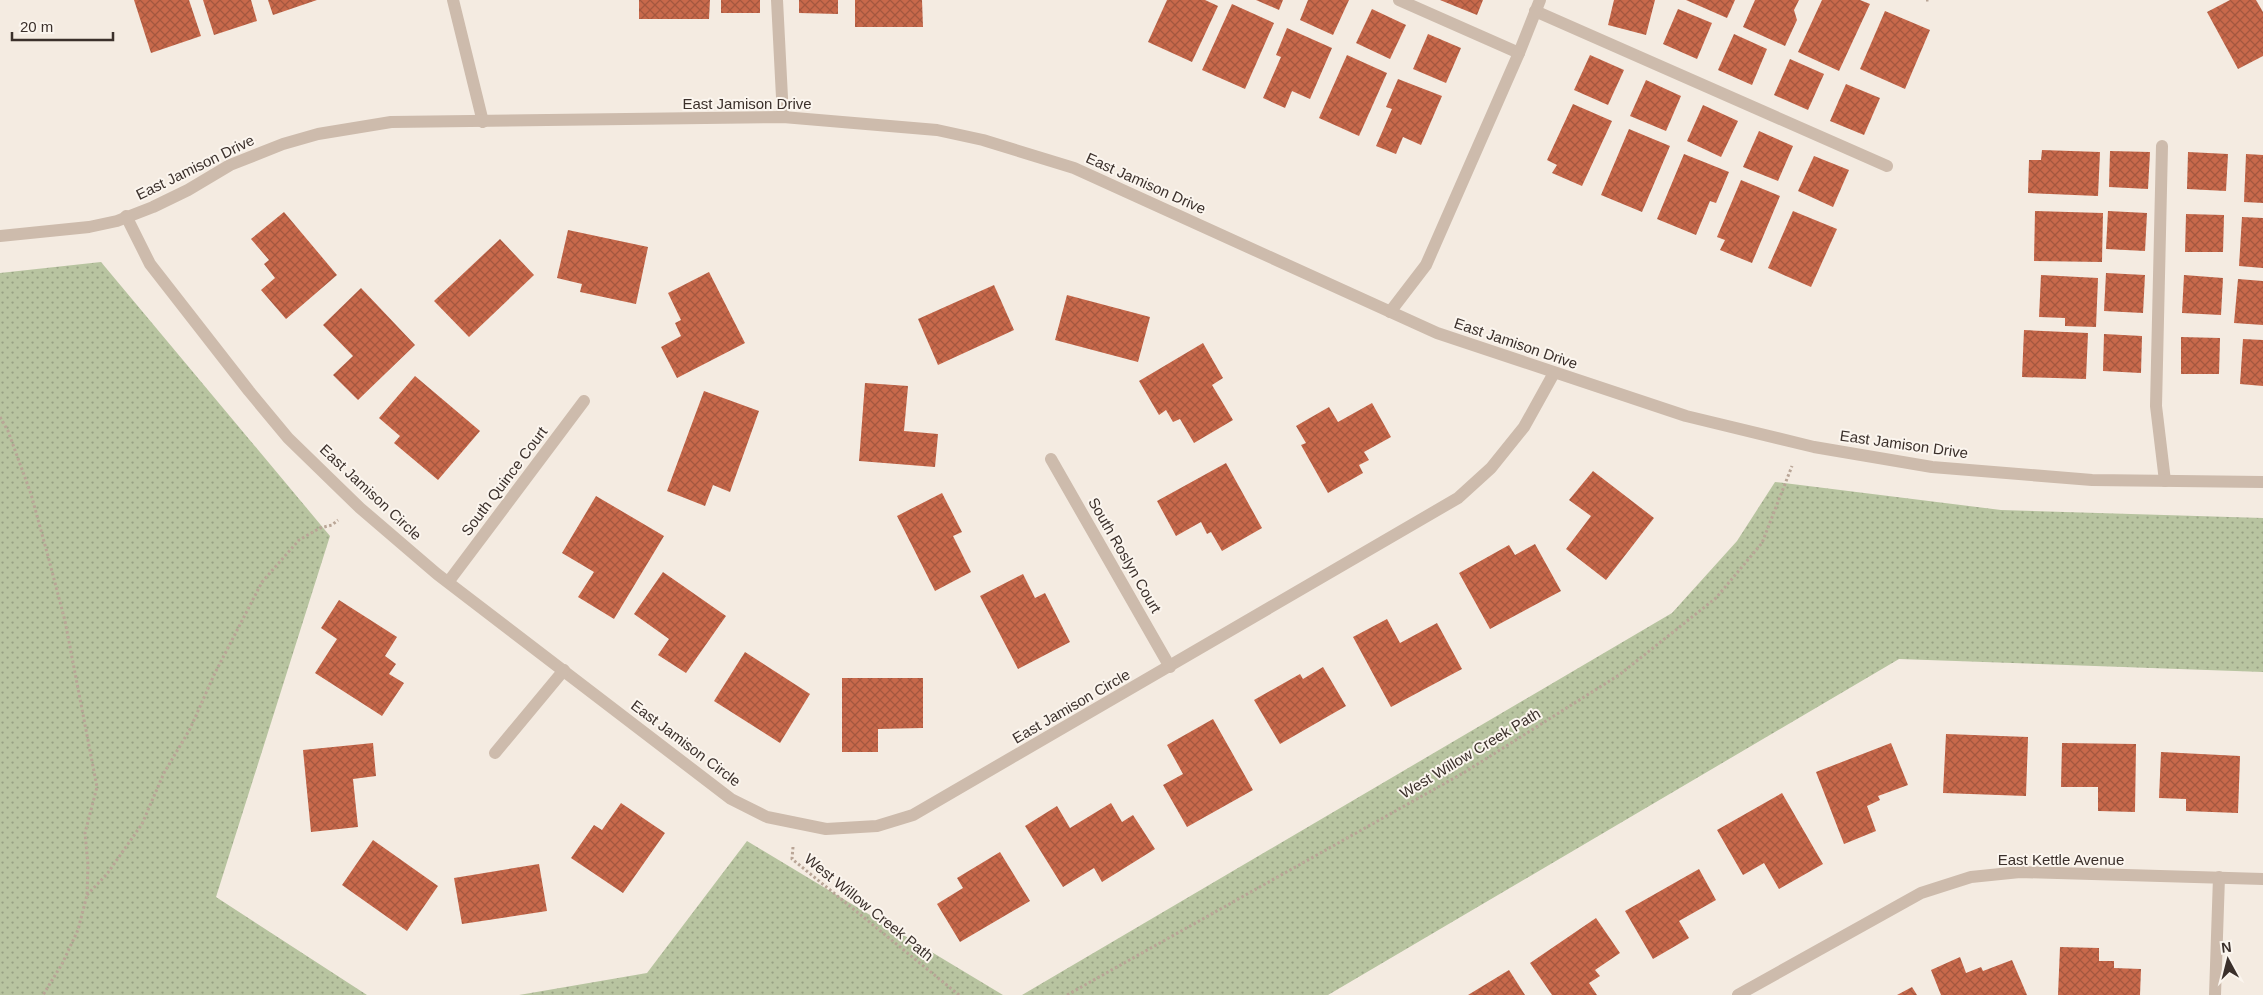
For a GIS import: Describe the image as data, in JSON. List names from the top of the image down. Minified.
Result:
{"streets":{"street":["East Jamison Drive","South Quince Court","East Jamison Circle","South Roslyn Court","East Kettle Avenue"],"path":["West Willow Creek Path"]},"crossings":[["East Jamison Drive","East Jamison Circle"],["East Jamison Drive","West Willow Creek Path"],["South Quince Court","East Jamison Circle"],["East Jamison Circle","South Roslyn Court"],["East Jamison Circle","West Willow Creek Path"]],"scale_bar":"20 m","north":"top"}
